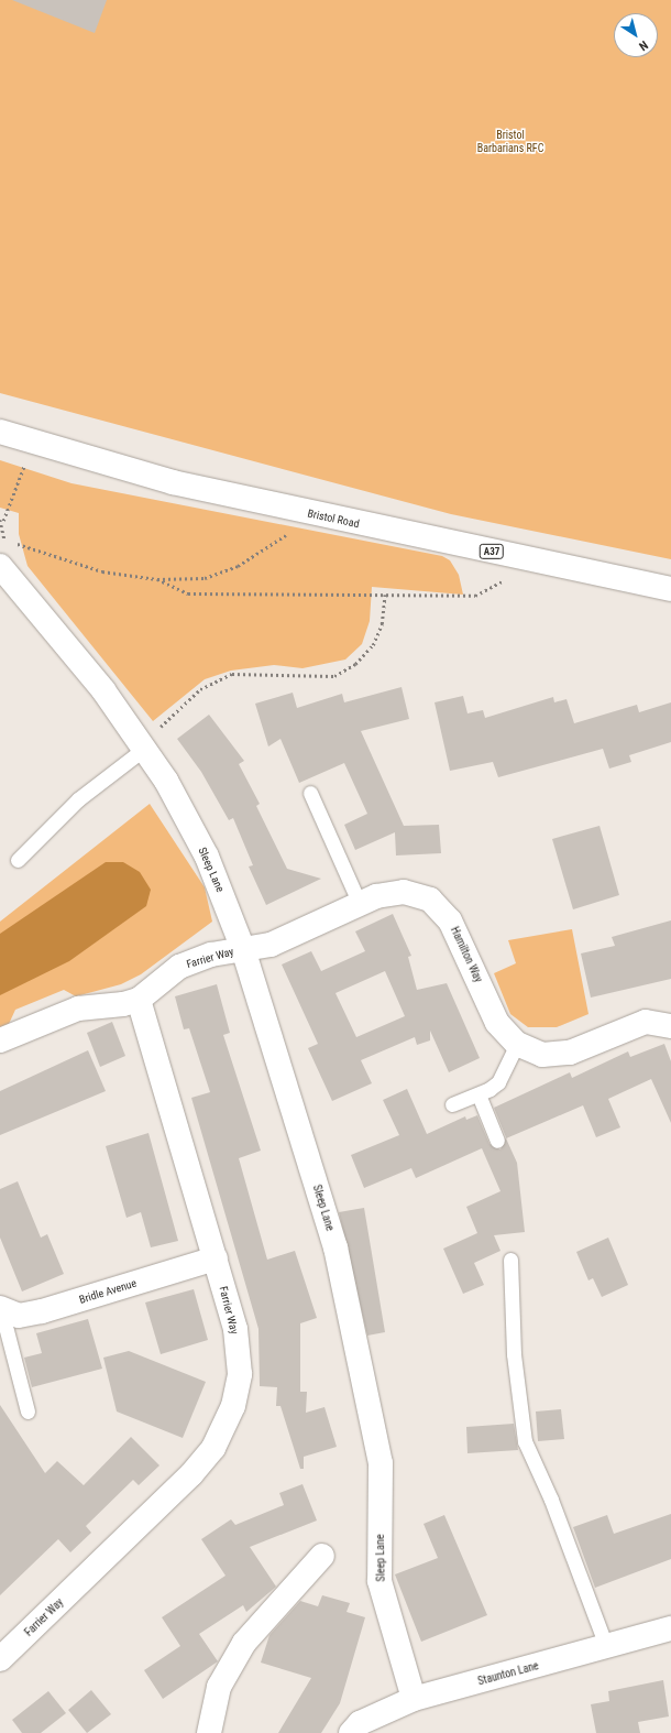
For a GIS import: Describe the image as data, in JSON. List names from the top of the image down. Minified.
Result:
{"streets":{"main road":["Bristol Road","A37","Sleep Lane","Hamilton Way","Farrier Way","Bridle Avenue","Staunton Lane"]},"crossings":[["Sleep Lane","Hamilton Way"],["Sleep Lane","Farrier Way"],["Sleep Lane","Staunton Lane"],["Hamilton Way","Farrier Way"],["Farrier Way","Bridle Avenue"]],"parks":["Bristol Barbarians RFC"],"north":"bottom right"}
